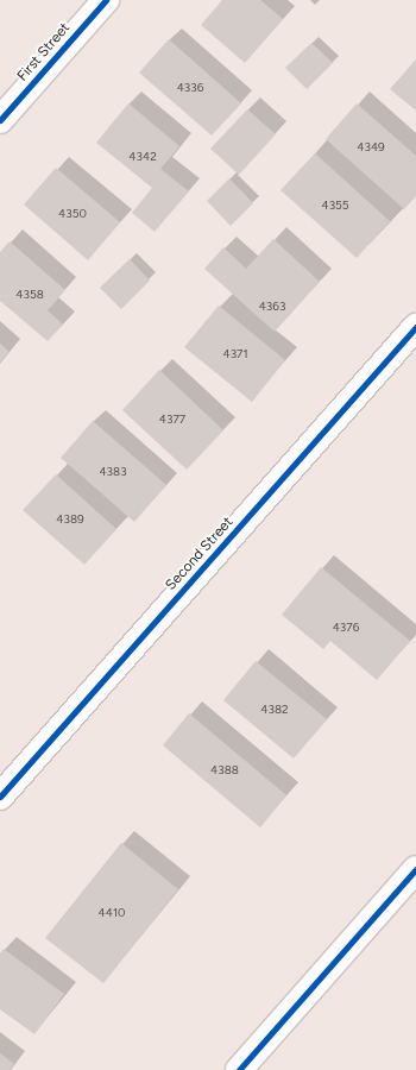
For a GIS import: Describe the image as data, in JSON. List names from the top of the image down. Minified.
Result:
{"streets":{"street":["First Street","Second Street"]},"house_numbers":["4336","4349","4342","4355","4350","4358","4363","4371","4377","4383","4389","4376","4382","4388","4410"]}
